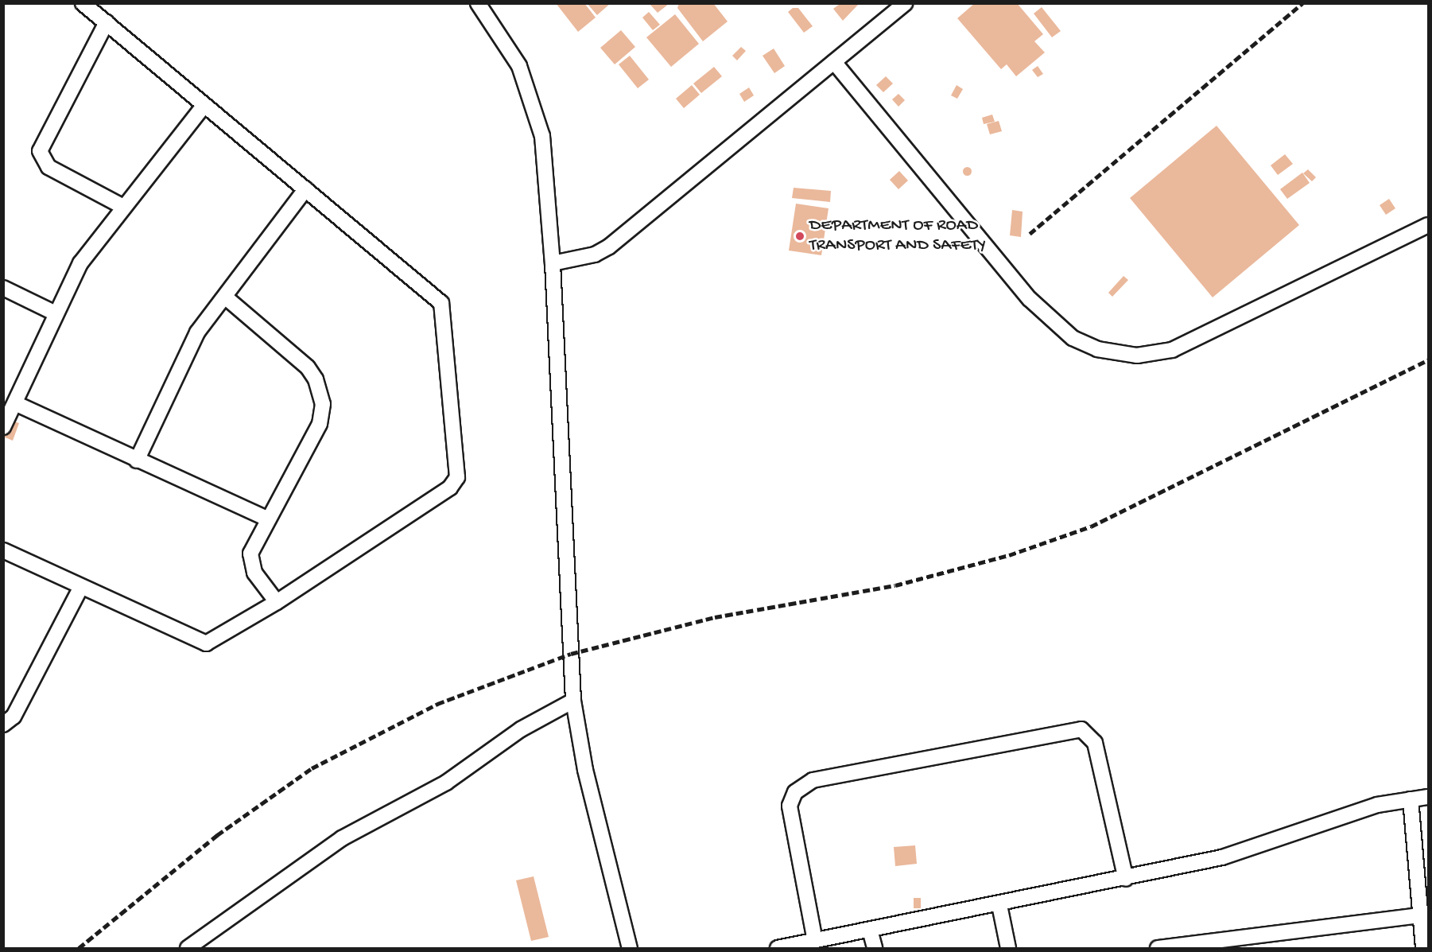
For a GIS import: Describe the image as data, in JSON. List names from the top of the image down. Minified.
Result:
{"places":["DEPARTMENT OF ROAD TRANSPORT AND SAFETY"]}
